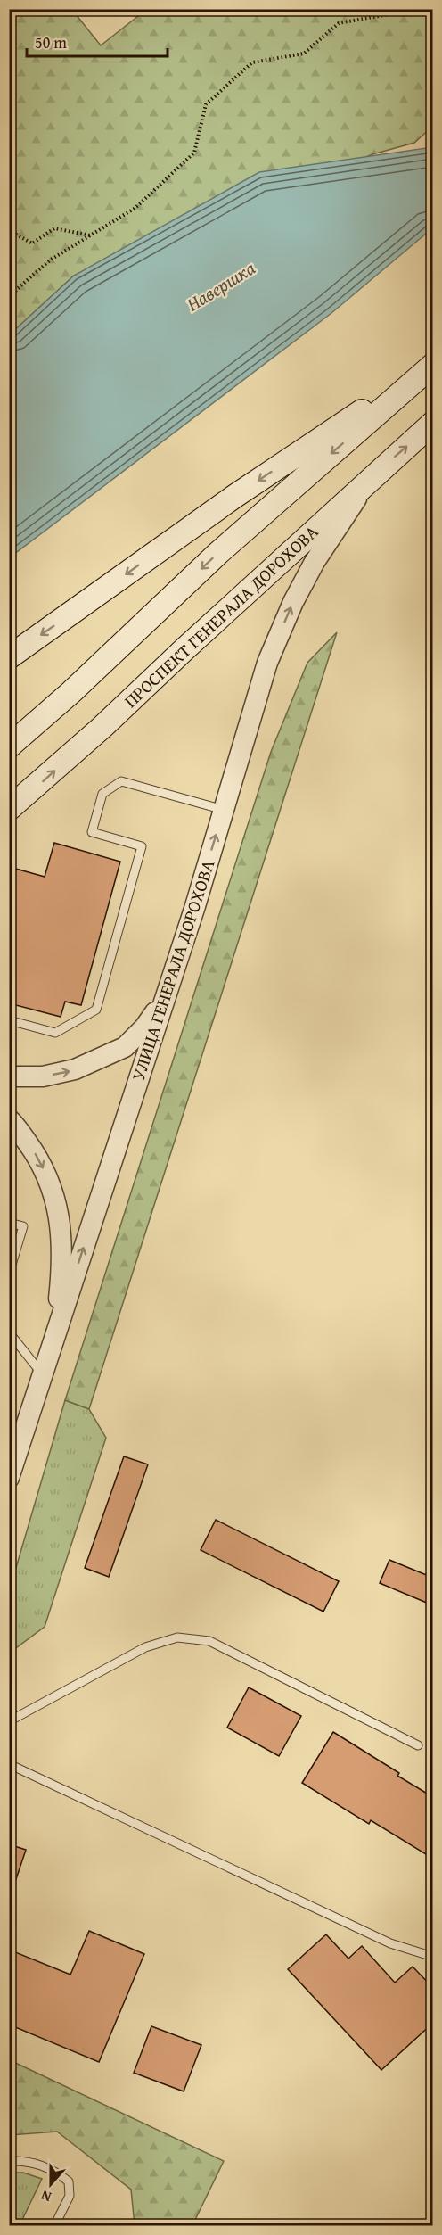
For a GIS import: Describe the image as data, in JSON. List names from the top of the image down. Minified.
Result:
{"streets":{"main road":["ПРОСПЕКТ ГЕНЕРАЛА ДОРОХОВА"],"street":["УЛИЦА ГЕНЕРАЛА ДОРОХОВА"]},"crossings":[["ПРОСПЕКТ ГЕНЕРАЛА ДОРОХОВА","УЛИЦА ГЕНЕРАЛА ДОРОХОВА"]],"one_way":["УЛИЦА ГЕНЕРАЛА ДОРОХОВА"],"water":["Навершка"],"scale_bar":"50 m","north":"bottom"}
